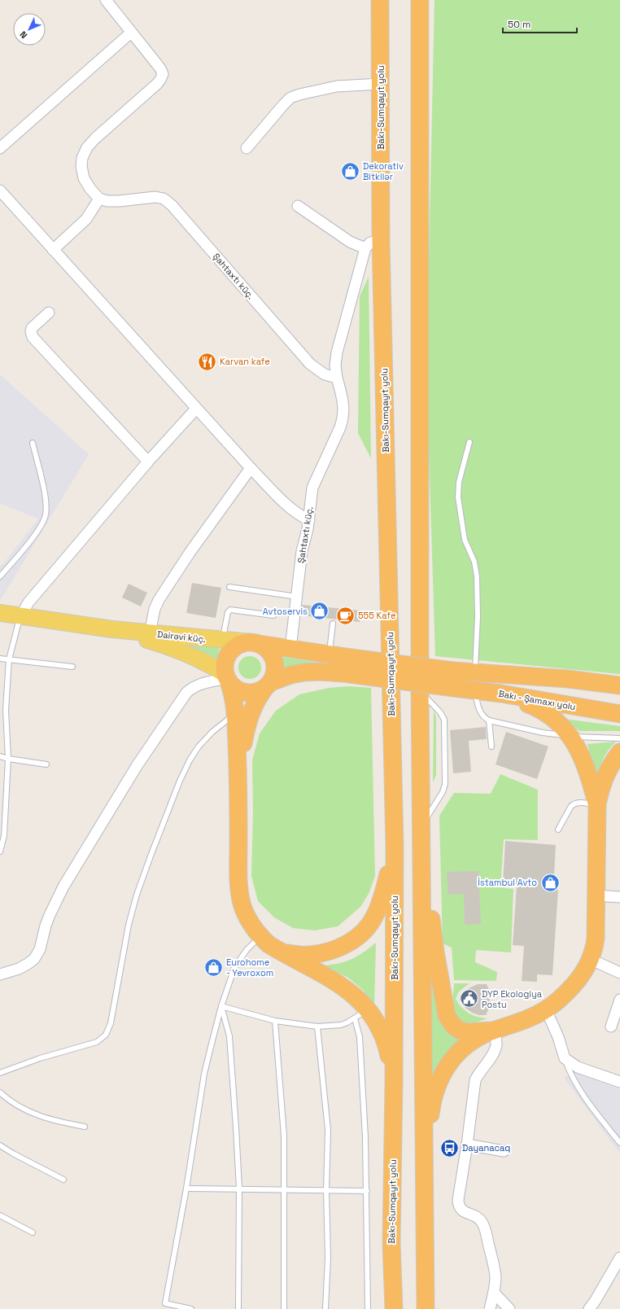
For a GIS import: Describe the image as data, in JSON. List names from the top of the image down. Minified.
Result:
{"streets":{"highway":["Bakı-Sumqayıt yolu","Bakı - Şamaxı yolu"],"main road":["Dairəvi küç."],"street":["Şahtaxtı küç."]},"places":{"shop":["Dekorativ Bitkilər","Avtoservis","İstambul Avto","Eurohome - Yevroxom"],"restaurant":["Karvan kafe"],"cafe":["555 Kafe"],"public building":["DYP Ekologiya Postu"],"bus stop":["Dayanacaq"]},"scale_bar":"50 m","north":"bottom left"}
